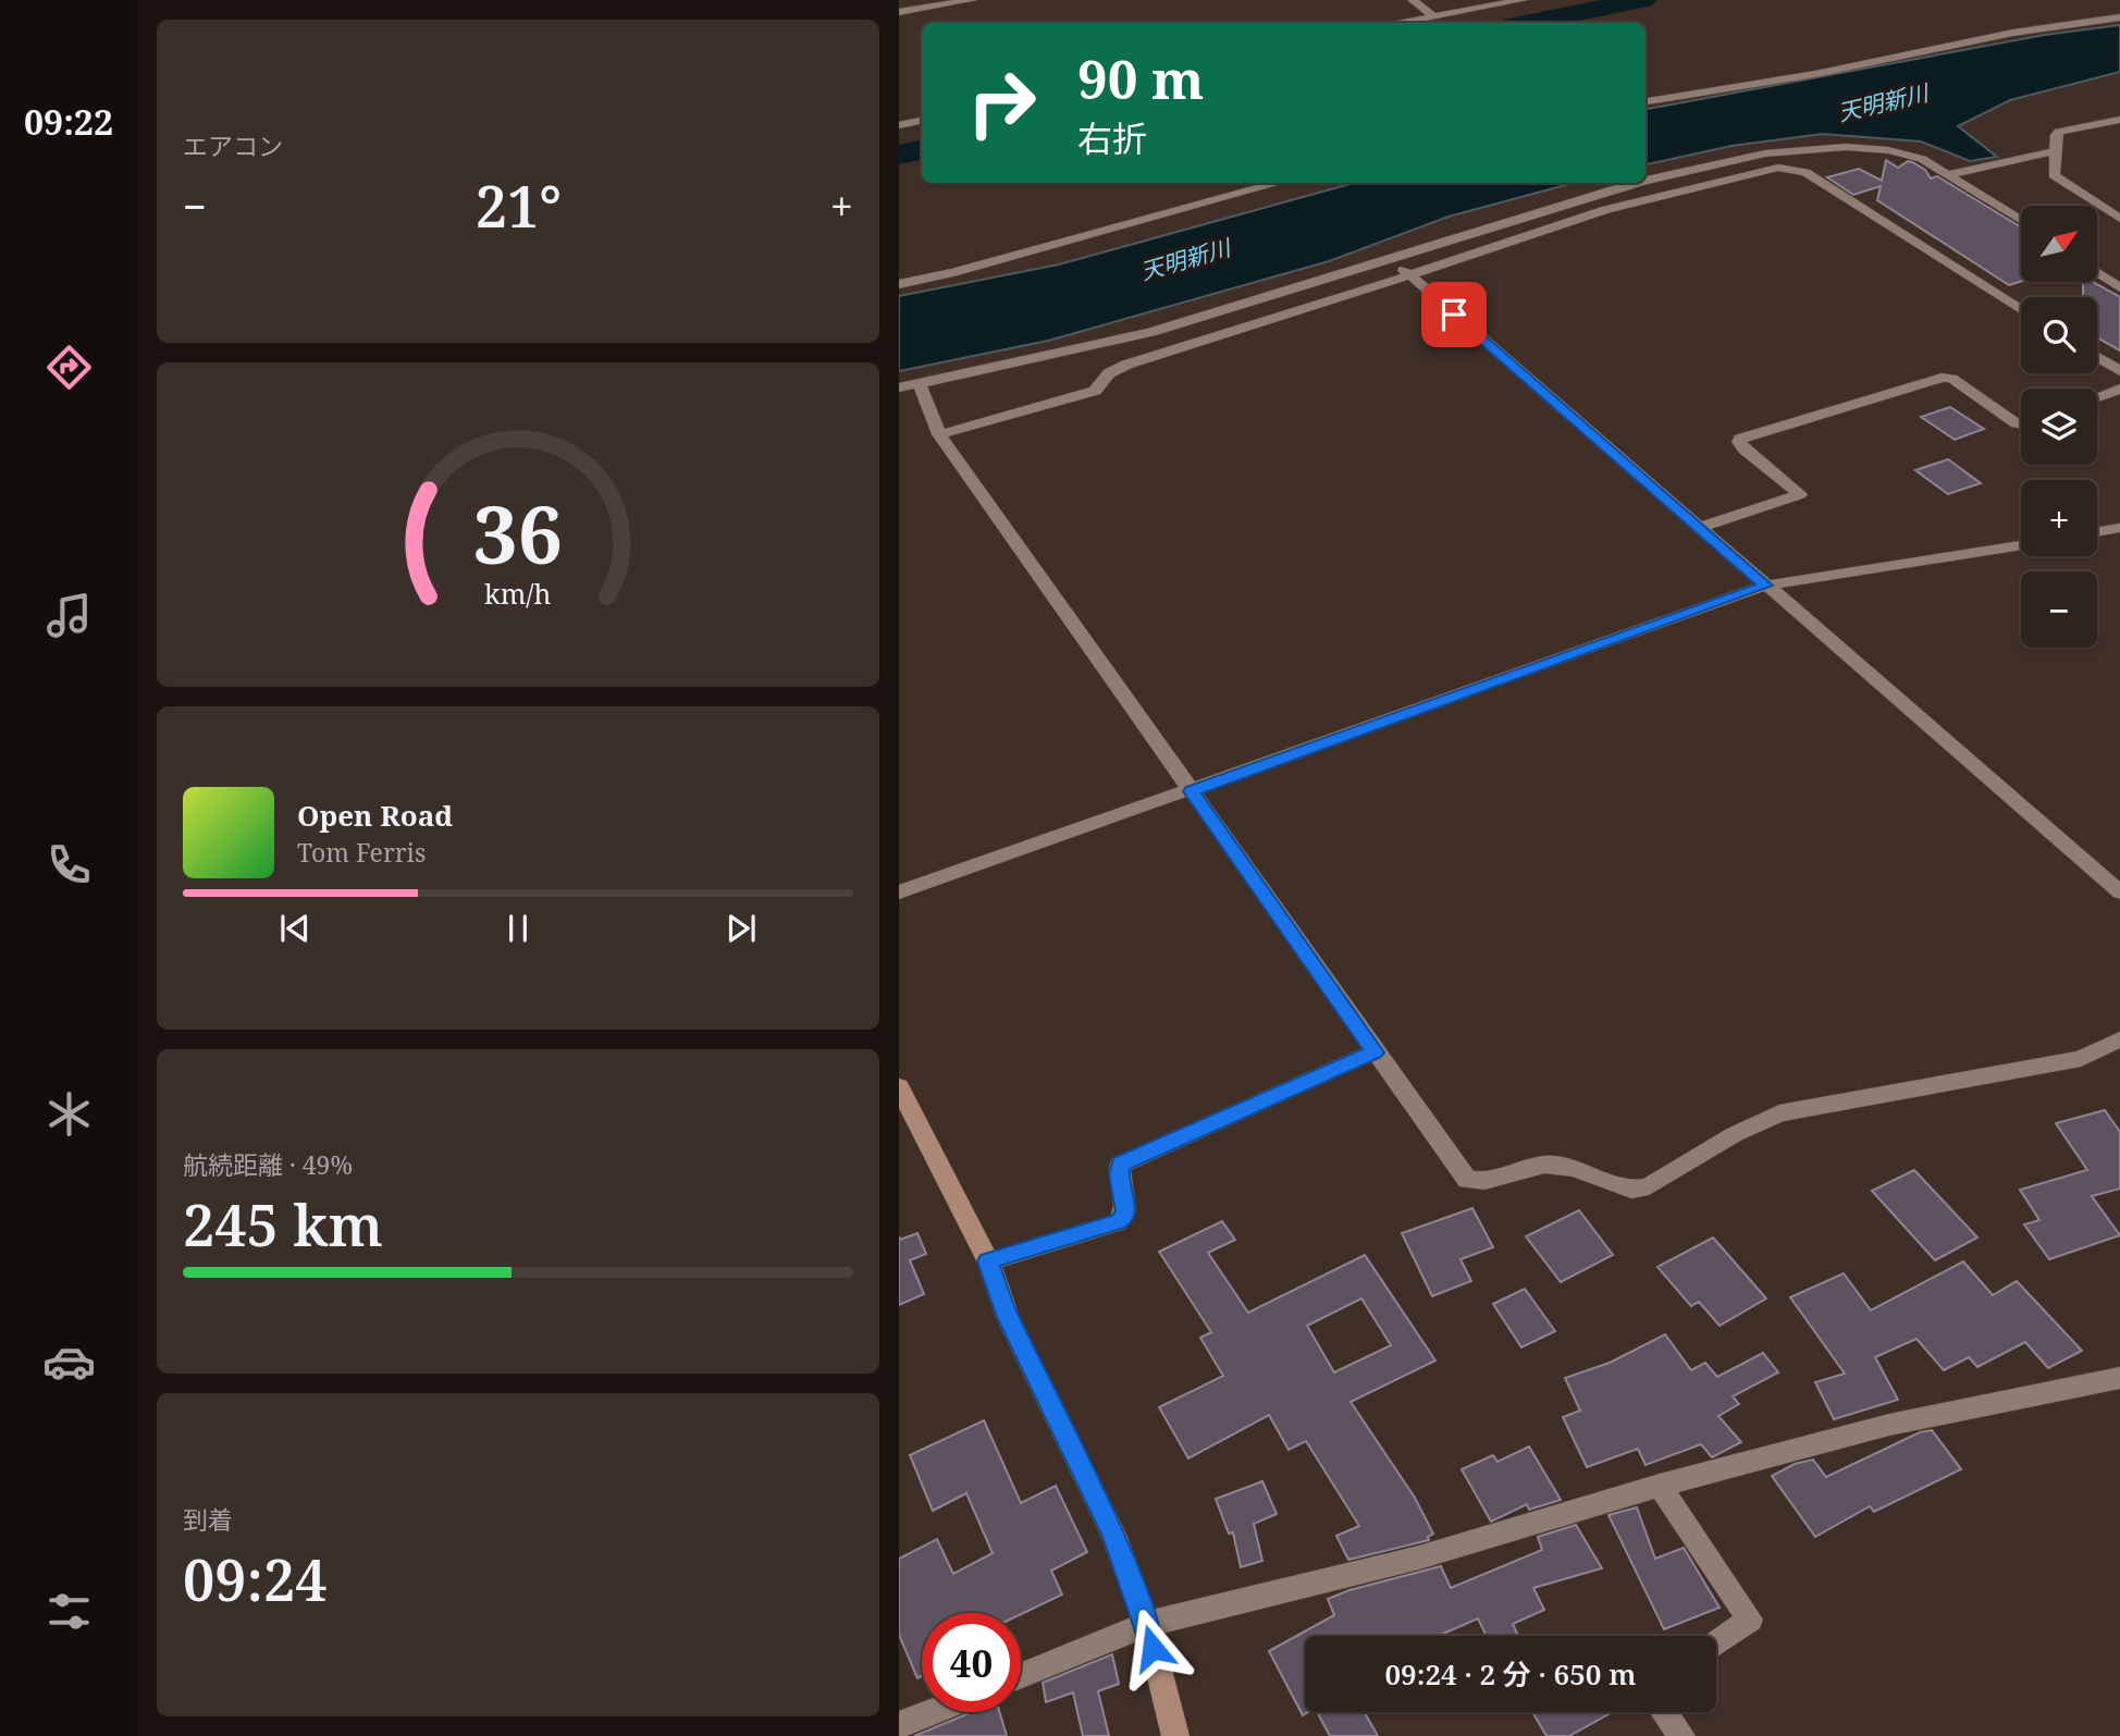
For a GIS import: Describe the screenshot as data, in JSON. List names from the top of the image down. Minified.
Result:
{"water":["天明新川"],"north":"top right","page":{"tabs":"09:22","tile":["エアコン",["航続距離 · 49%","245 km"],["到着","09:24"]],"turn":["90 m","右折"],"heat":["−","21°","+"],"map_buttons":["+","−"],"song":["Open Road","Tom Ferris"],"limit":"40","trip":"09:24 · 2 分 · 650 m","gauge":["36","km/h"]}}
